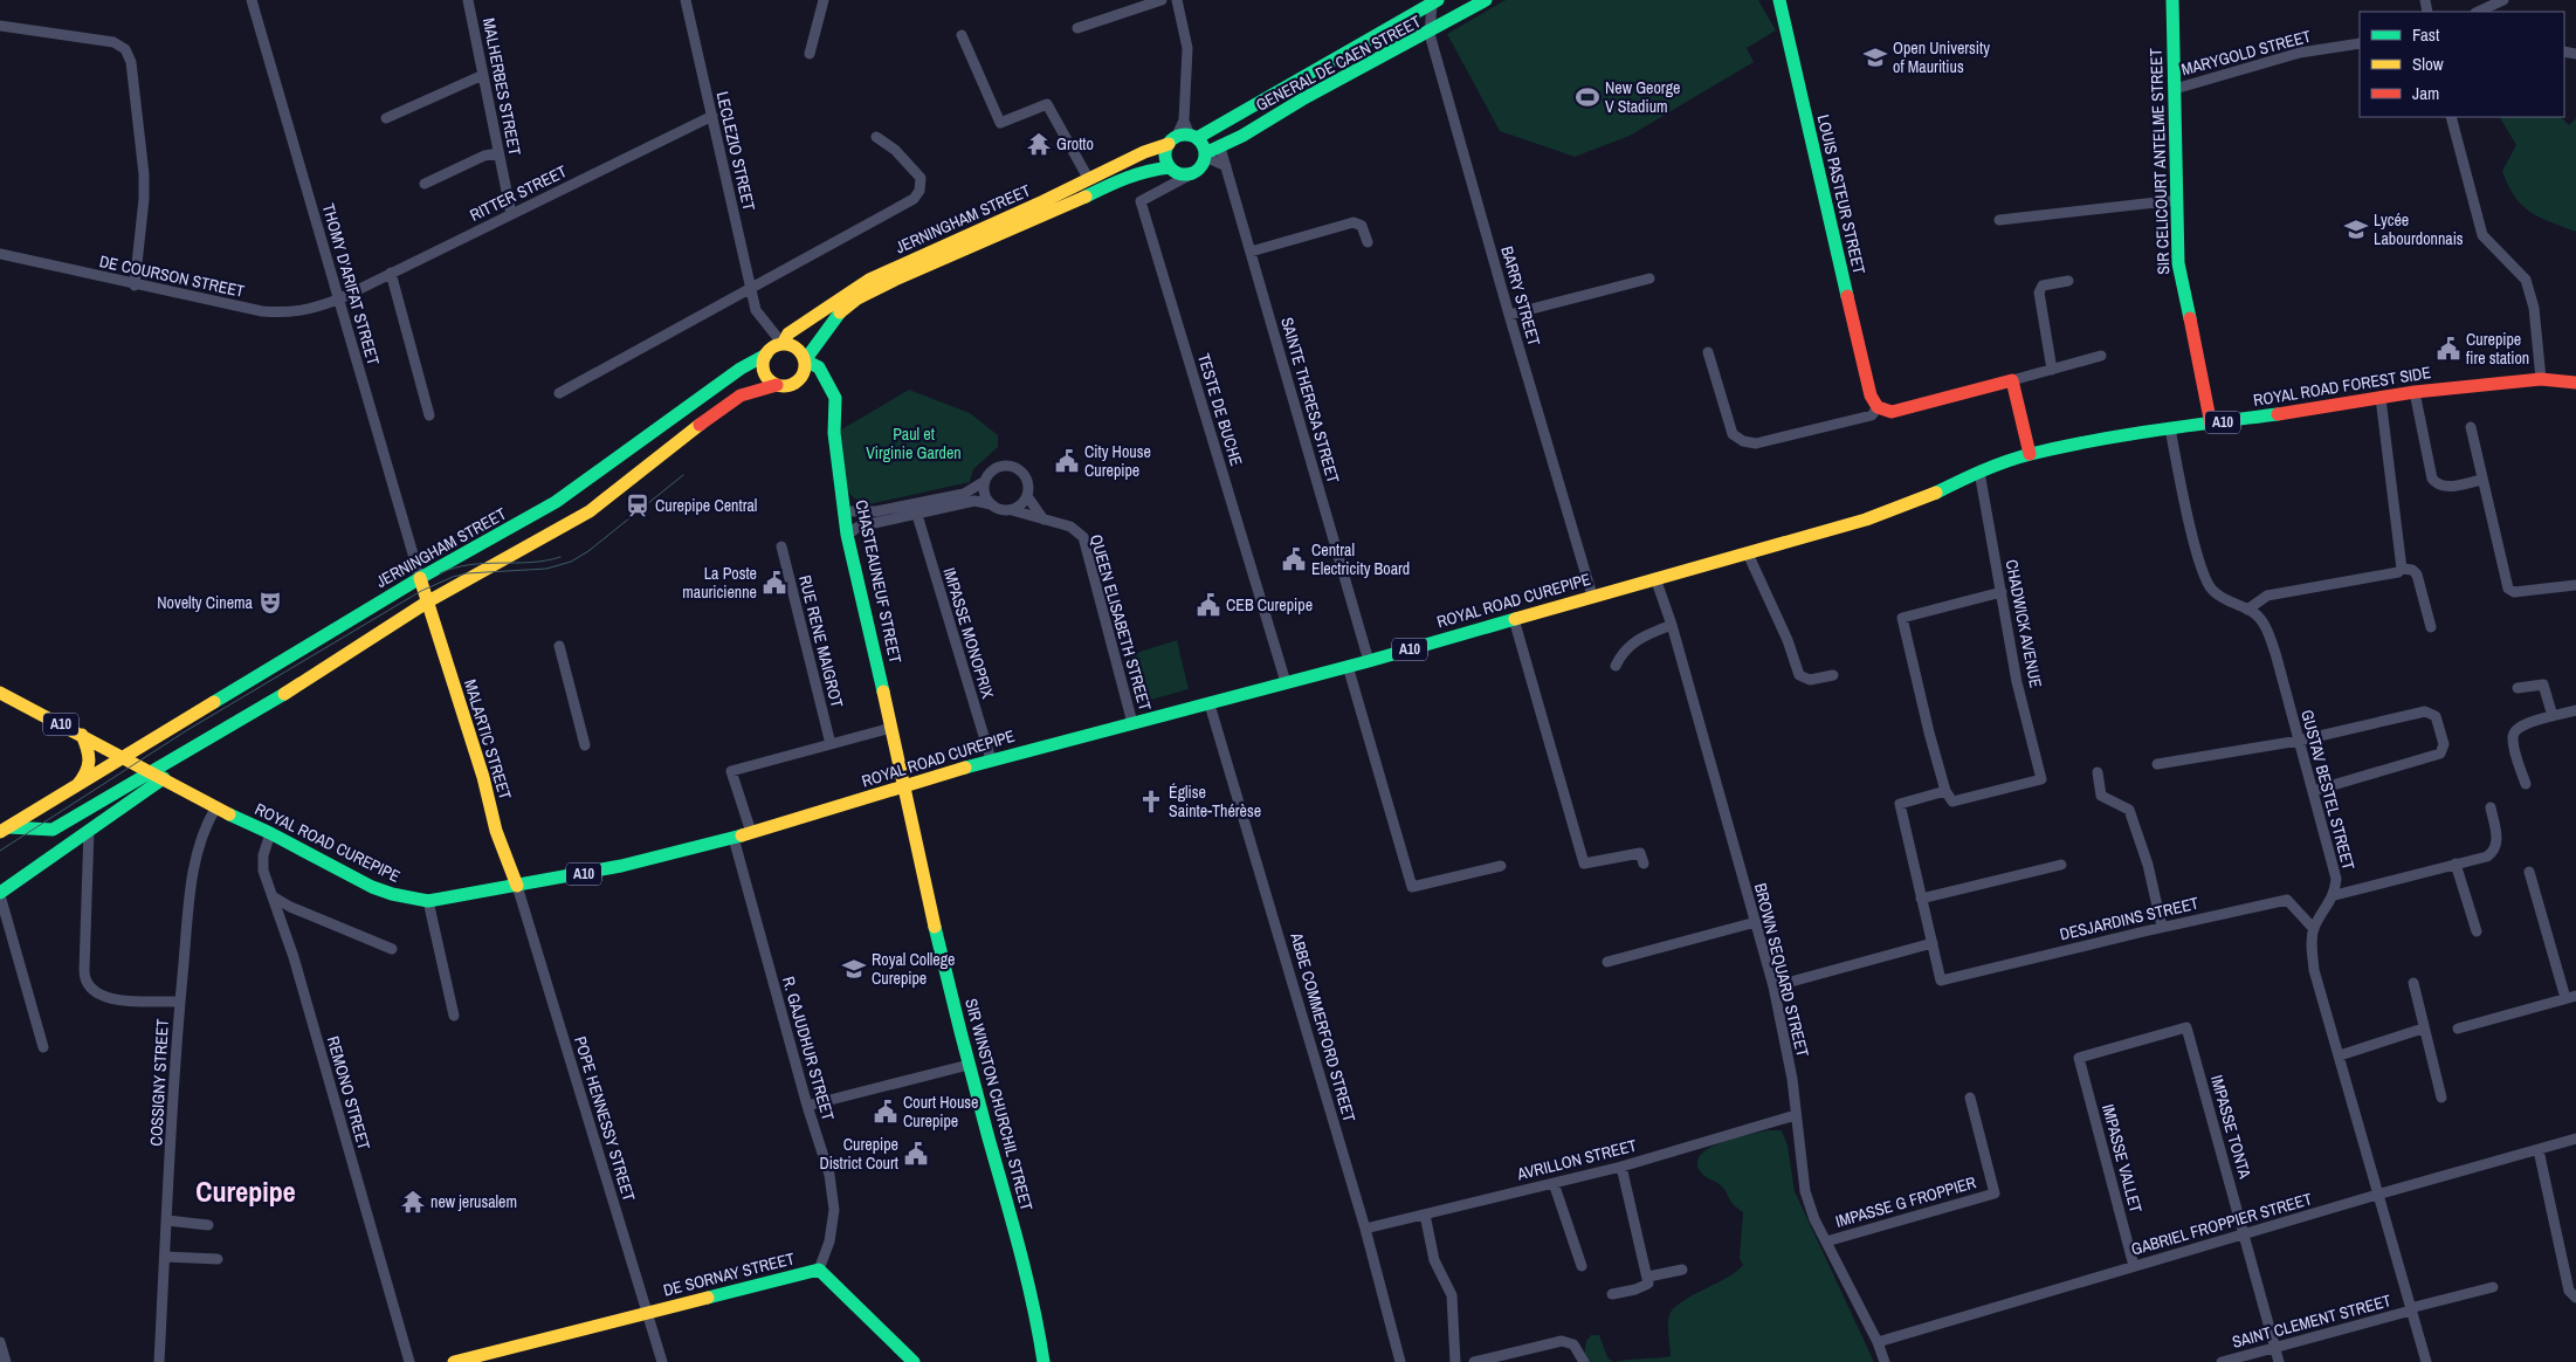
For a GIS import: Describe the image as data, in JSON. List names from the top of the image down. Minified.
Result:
{"streets":{"street":["MARYGOLD STREET","GENERAL DE CAEN STREET","MALHERBES STREET","LECLEZIO STREET","SIR CELICOURT ANTELME STREET","RITTER STREET","LOUIS PASTEUR STREET","JERNINGHAM STREET","DE COURSON STREET","THOMY D'ARIFAT STREET","BARRY STREET","ROYAL ROAD FOREST SIDE","SAINTE THERESA STREET","TESTE DE BUCHE","A10","CHASTEAUNEUF STREET","ROYAL ROAD CUREPIPE","QUEEN ELISABETH STREET","CHADWICK AVENUE","IMPASSE MONOPRIX","RUE RENE MAIGROT","MALARTIC STREET","GUSTAV BESTEL STREET","DESJARDINS STREET","BROWN SEQUARD STREET","ABBE COMMERFORD STREET","R. GAJUDHUR STREET","COSSIGNY STREET","REMONO STREET","SIR WINSTON CHURCHIL STREET","POPE HENNESSY STREET","IMPASSE TONTA","IMPASSE VALLET","AVRILLON STREET","IMPASSE G FROPPIER","GABRIEL FROPPIER STREET","DE SORNAY STREET","SAINT CLEMENT STREET"]},"crossings":[["MARYGOLD STREET","SIR CELICOURT ANTELME STREET"],["GENERAL DE CAEN STREET","JERNINGHAM STREET"],["GENERAL DE CAEN STREET","BARRY STREET"],["GENERAL DE CAEN STREET","SAINTE THERESA STREET"],["GENERAL DE CAEN STREET","TESTE DE BUCHE"],["MALHERBES STREET","RITTER STREET"],["LECLEZIO STREET","RITTER STREET"],["LECLEZIO STREET","JERNINGHAM STREET"],["SIR CELICOURT ANTELME STREET","ROYAL ROAD FOREST SIDE"],["RITTER STREET","DE COURSON STREET"],["RITTER STREET","THOMY D'ARIFAT STREET"],["JERNINGHAM STREET","THOMY D'ARIFAT STREET"],["JERNINGHAM STREET","TESTE DE BUCHE"],["JERNINGHAM STREET","ROYAL ROAD CUREPIPE"],["JERNINGHAM STREET","MALARTIC STREET"],["DE COURSON STREET","THOMY D'ARIFAT STREET"],["THOMY D'ARIFAT STREET","MALARTIC STREET"],["BARRY STREET","ROYAL ROAD CUREPIPE"],["ROYAL ROAD FOREST SIDE","ROYAL ROAD CUREPIPE"],["ROYAL ROAD FOREST SIDE","CHADWICK AVENUE"],["ROYAL ROAD FOREST SIDE","GUSTAV BESTEL STREET"],["SAINTE THERESA STREET","ROYAL ROAD CUREPIPE"],["TESTE DE BUCHE","ROYAL ROAD CUREPIPE"],["CHASTEAUNEUF STREET","ROYAL ROAD CUREPIPE"],["CHASTEAUNEUF STREET","SIR WINSTON CHURCHIL STREET"],["ROYAL ROAD CUREPIPE","QUEEN ELISABETH STREET"],["ROYAL ROAD CUREPIPE","IMPASSE MONOPRIX"],["ROYAL ROAD CUREPIPE","MALARTIC STREET"],["ROYAL ROAD CUREPIPE","BROWN SEQUARD STREET"],["ROYAL ROAD CUREPIPE","ABBE COMMERFORD STREET"],["ROYAL ROAD CUREPIPE","R. GAJUDHUR STREET"],["ROYAL ROAD CUREPIPE","COSSIGNY STREET"],["ROYAL ROAD CUREPIPE","REMONO STREET"],["ROYAL ROAD CUREPIPE","SIR WINSTON CHURCHIL STREET"],["ROYAL ROAD CUREPIPE","POPE HENNESSY STREET"],["MALARTIC STREET","POPE HENNESSY STREET"],["GUSTAV BESTEL STREET","DESJARDINS STREET"],["GUSTAV BESTEL STREET","GABRIEL FROPPIER STREET"],["GUSTAV BESTEL STREET","SAINT CLEMENT STREET"],["BROWN SEQUARD STREET","AVRILLON STREET"],["BROWN SEQUARD STREET","IMPASSE G FROPPIER"],["BROWN SEQUARD STREET","GABRIEL FROPPIER STREET"],["ABBE COMMERFORD STREET","AVRILLON STREET"],["R. GAJUDHUR STREET","DE SORNAY STREET"],["POPE HENNESSY STREET","DE SORNAY STREET"],["IMPASSE TONTA","IMPASSE VALLET"],["IMPASSE TONTA","GABRIEL FROPPIER STREET"],["IMPASSE TONTA","SAINT CLEMENT STREET"],["IMPASSE VALLET","GABRIEL FROPPIER STREET"]],"districts":["Curepipe"],"parks":["Paul et Virginie Garden"],"places":{"school or university":["Open University of Mauritius","Lycée Labourdonnais","Royal College Curepipe"],"sports":["New George V Stadium"],"temple":["Grotto","new jerusalem"],"public building":["Curepipe fire station","City House Curepipe","Central Electricity Board","La Poste mauricienne","CEB Curepipe","Court House Curepipe","Curepipe District Court"],"station":["Curepipe Central"],"theatre":["Novelty Cinema"],"church":["Église Sainte-Thérèse"]},"legend":["Fast","Slow","Jam"]}
